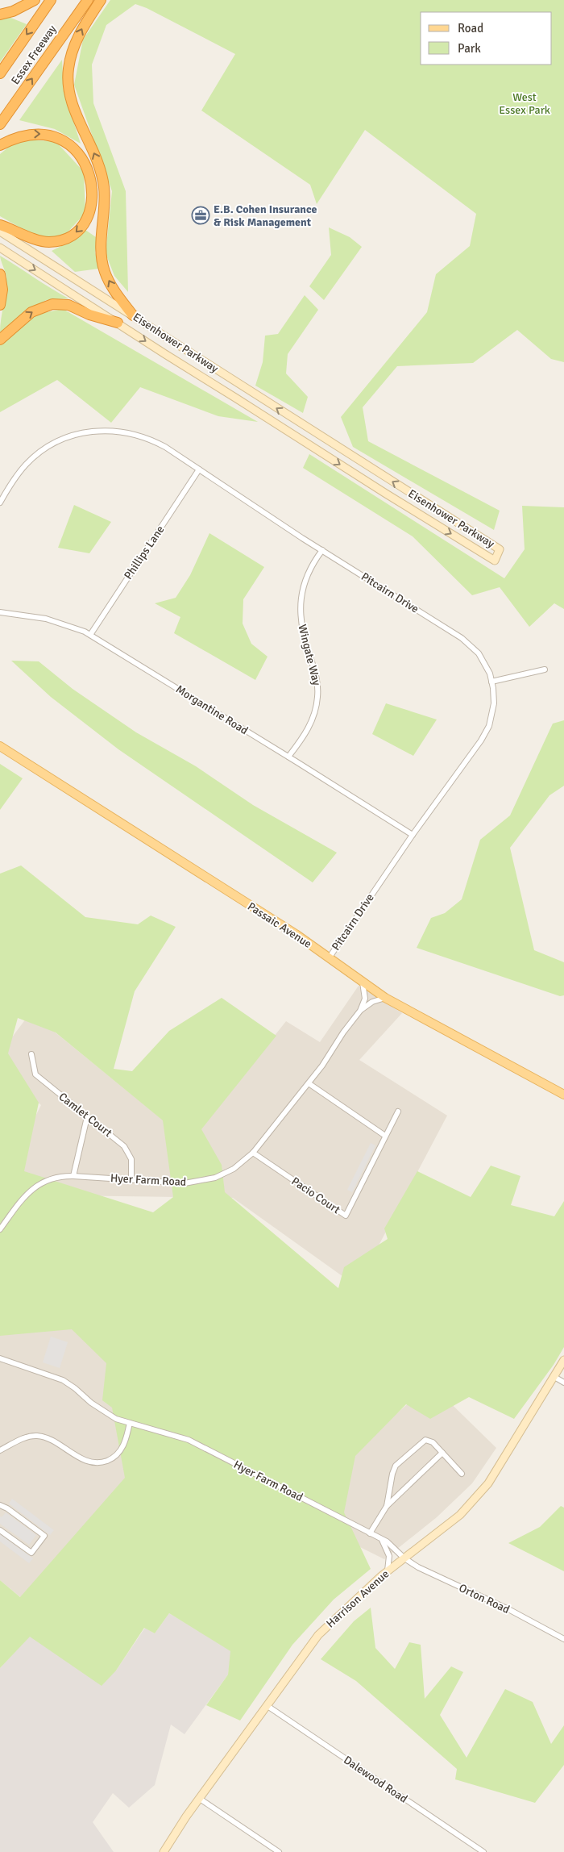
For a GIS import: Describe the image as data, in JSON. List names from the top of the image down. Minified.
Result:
{"streets":{"highway":["Essex Freeway"],"main road":["Passaic Avenue"],"street":["Eisenhower Parkway","Phillips Lane","Pitcairn Drive","Wingate Way","Morgantine Road","Camlet Court","Hyer Farm Road","Pacio Court","Harrison Avenue","Orton Road","Dalewood Road"]},"crossings":[["Phillips Lane","Pitcairn Drive"],["Phillips Lane","Morgantine Road"],["Pitcairn Drive","Wingate Way"],["Pitcairn Drive","Morgantine Road"],["Pitcairn Drive","Passaic Avenue"],["Wingate Way","Morgantine Road"],["Passaic Avenue","Hyer Farm Road"],["Camlet Court","Hyer Farm Road"],["Hyer Farm Road","Pacio Court"],["Hyer Farm Road","Harrison Avenue"],["Hyer Farm Road","Orton Road"],["Harrison Avenue","Orton Road"],["Harrison Avenue","Dalewood Road"]],"parks":["West Essex Park"],"places":{"office":["E.B. Cohen Insurance & Risk Management"]},"legend":["Road","Park"]}
